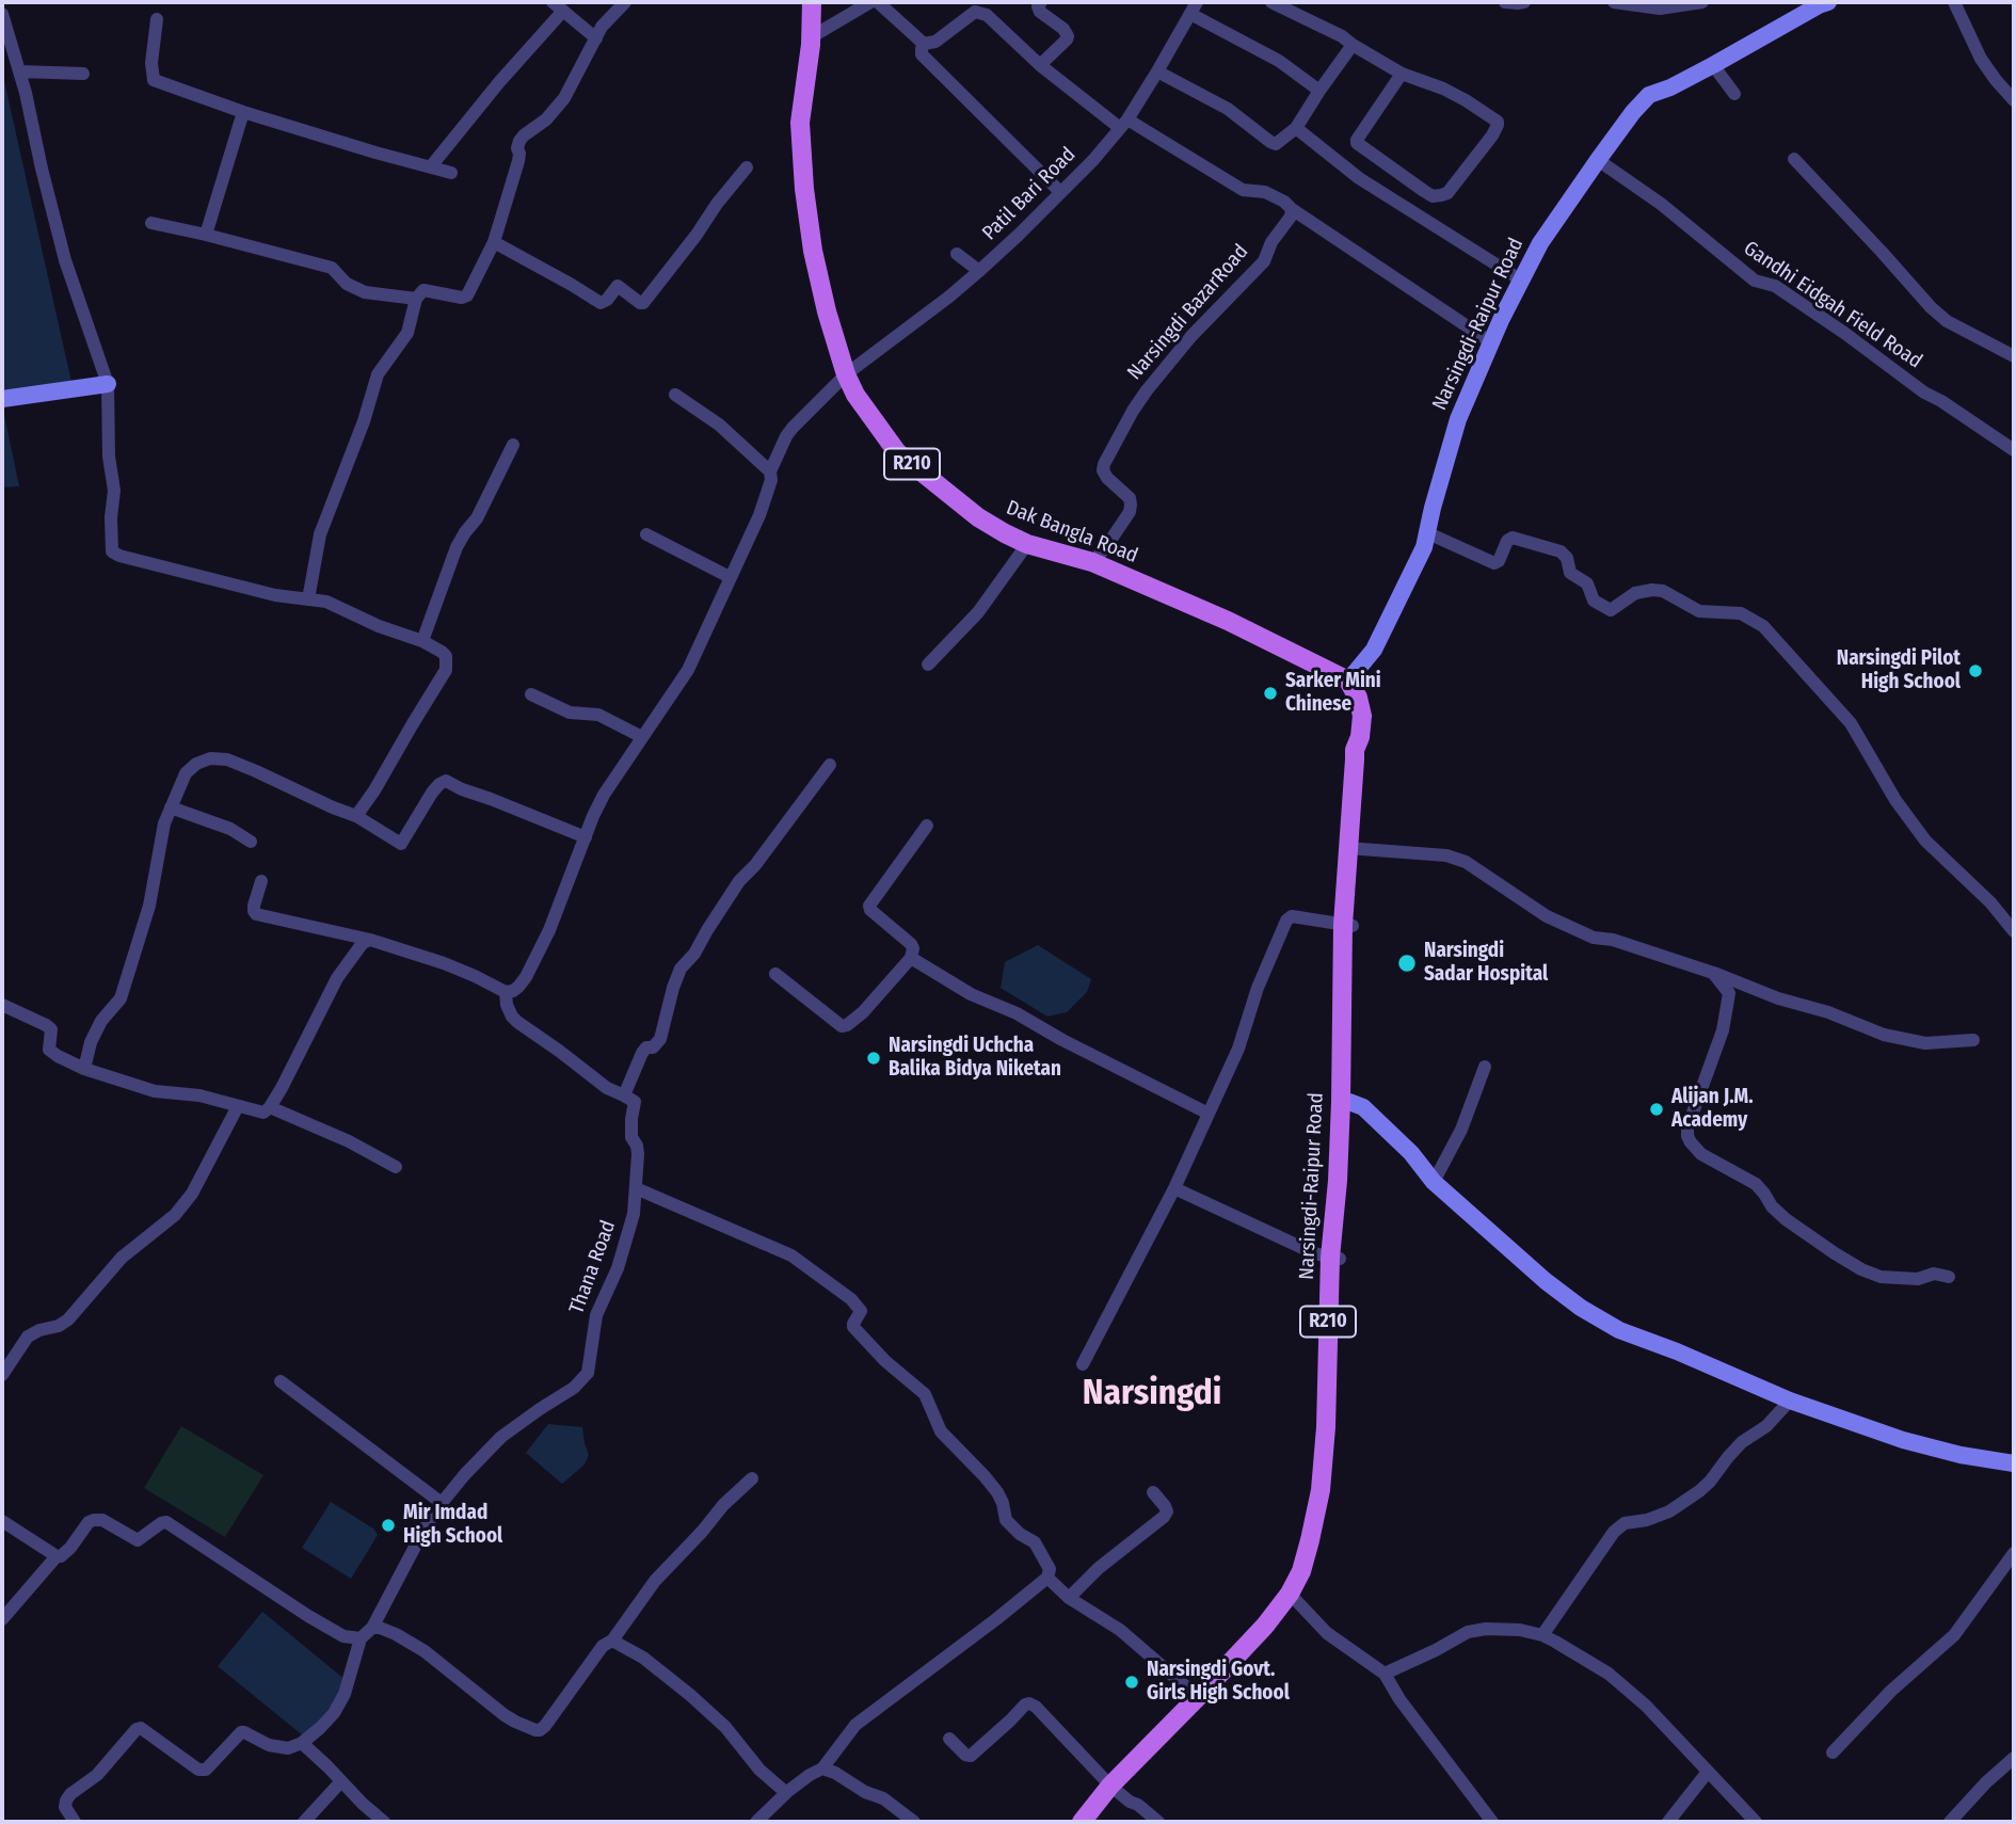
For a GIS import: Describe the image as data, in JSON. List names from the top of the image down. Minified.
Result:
{"streets":{"main road":["Narsingdi-Raipur Road","R210","Dak Bangla Road"],"street":["Patil Bari Road","Gandhi Eidgah Field Road","Narsingdi BazarRoad","Thana Road"]},"crossings":[["Patil Bari Road","Dak Bangla Road"],["Gandhi Eidgah Field Road","Narsingdi-Raipur Road"],["Narsingdi BazarRoad","Dak Bangla Road"],["Narsingdi-Raipur Road","Dak Bangla Road"]],"districts":["Narsingdi"],"places":["Narsingdi Pilot High School","Sarker Mini Chinese","Narsingdi Sadar Hospital","Narsingdi Uchcha Balika Bidya Niketan","Alijan J.M. Academy","Mir Imdad High School","Narsingdi Govt. Girls High School"]}
